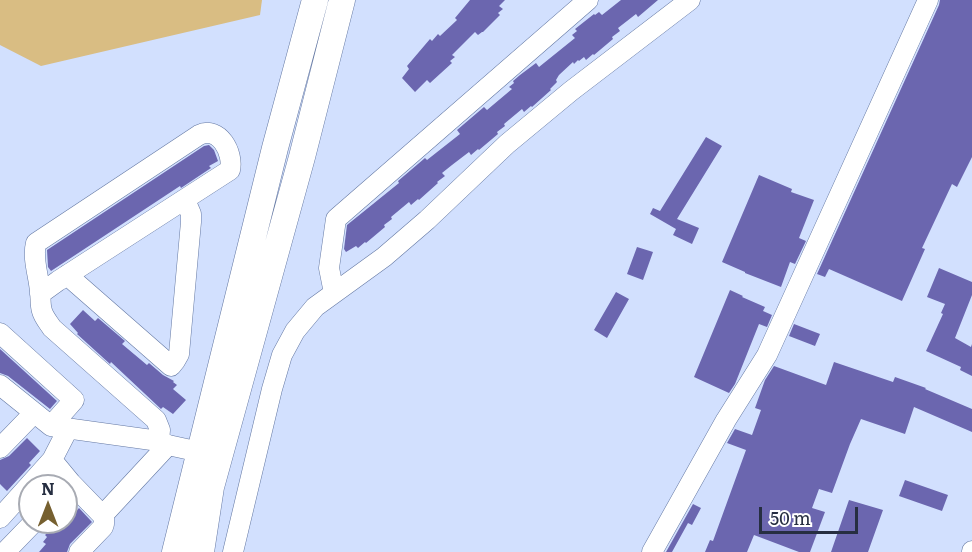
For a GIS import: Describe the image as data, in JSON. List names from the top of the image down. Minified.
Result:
{"scale_bar":"50 m","north":"top"}
